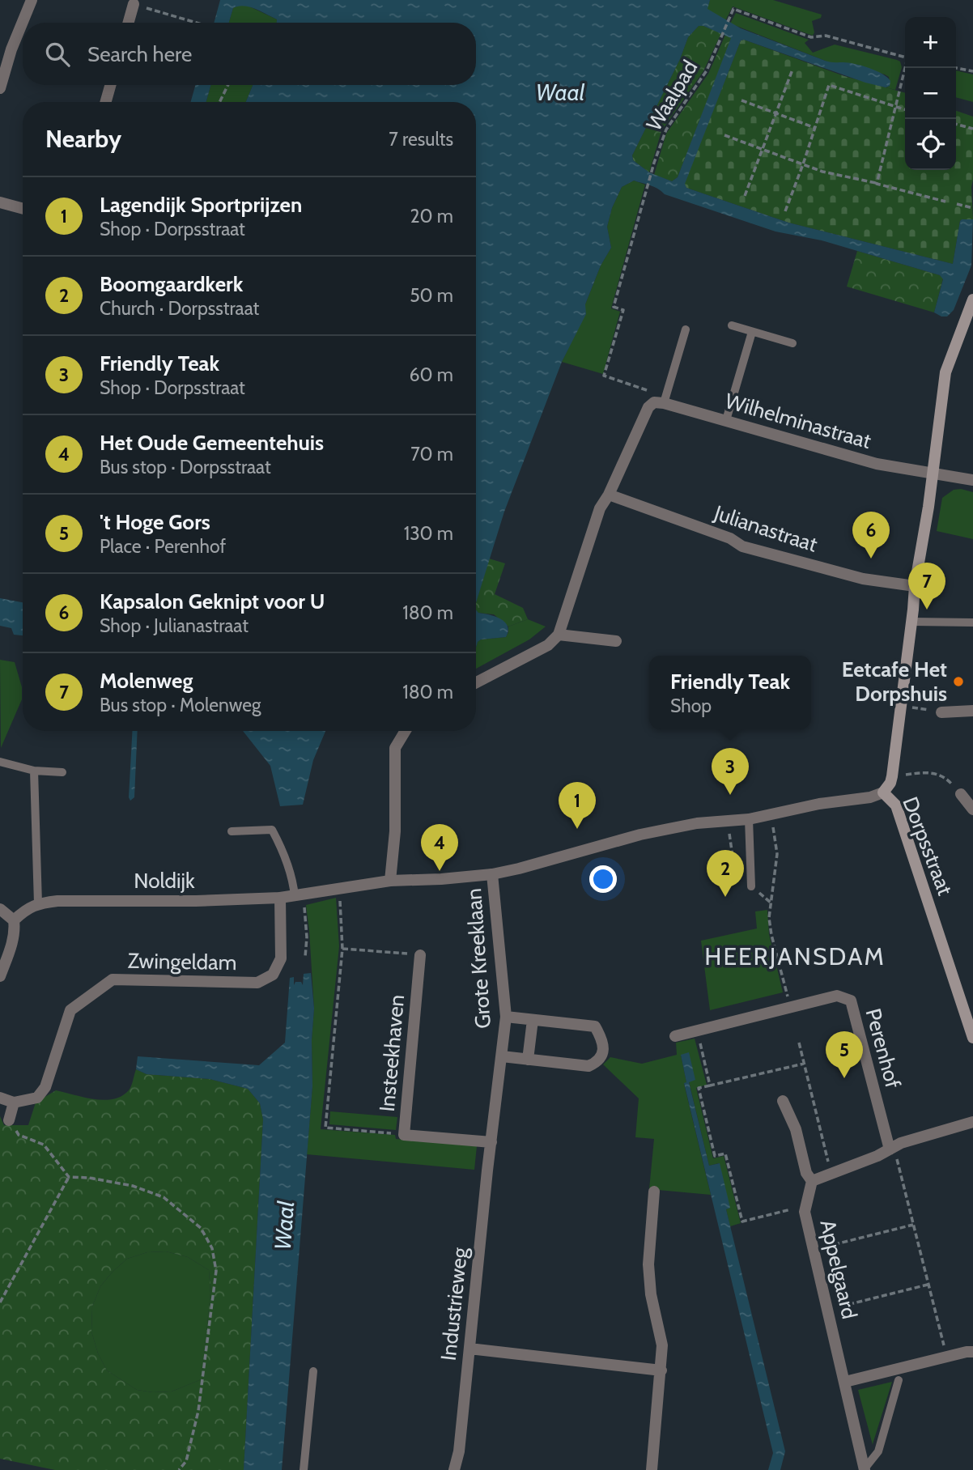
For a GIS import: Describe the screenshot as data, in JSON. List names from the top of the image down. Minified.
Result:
{"streets":{"main road":["Dorpsstraat"],"street":["Wilhelminastraat","Julianastraat","Noldijk","Grote Kreeklaan","Zwingeldam","Perenhof","Insteekhaven","Appelgaard","Industrieweg"],"path":["Waalpad"]},"crossings":[["Waalpad","Wilhelminastraat"],["Dorpsstraat","Noldijk"],["Dorpsstraat","Grote Kreeklaan"],["Dorpsstraat","Zwingeldam"],["Noldijk","Zwingeldam"],["Grote Kreeklaan","Insteekhaven"],["Grote Kreeklaan","Industrieweg"],["Insteekhaven","Industrieweg"]],"districts":["HEERJANSDAM"],"water":["Waal"],"places":["Eetcafe Het Dorpshuis"],"page":{"map_buttons":["+","−"],"search":"Search here","heading":["Nearby","7 results"],"list":[{"mark":"1","name":"Lagendijk Sportprijzen","note":"Shop · Dorpsstraat","value":"20 m"},{"mark":"2","name":"Boomgaardkerk","note":"Church · Dorpsstraat","value":"50 m"},{"mark":"3","name":"Friendly Teak","note":"Shop · Dorpsstraat","value":"60 m"},{"mark":"4","name":"Het Oude Gemeentehuis","note":"Bus stop · Dorpsstraat","value":"70 m"},{"mark":"5","name":"'t Hoge Gors","note":"Place · Perenhof","value":"130 m"},{"mark":"6","name":"Kapsalon Geknipt voor U","note":"Shop · Julianastraat","value":"180 m"},{"mark":"7","name":"Molenweg","note":"Bus stop · Molenweg","value":"180 m"}],"pins":["6","7","3","1","4","2","5"],"popup":["Friendly Teak","Shop"]}}
